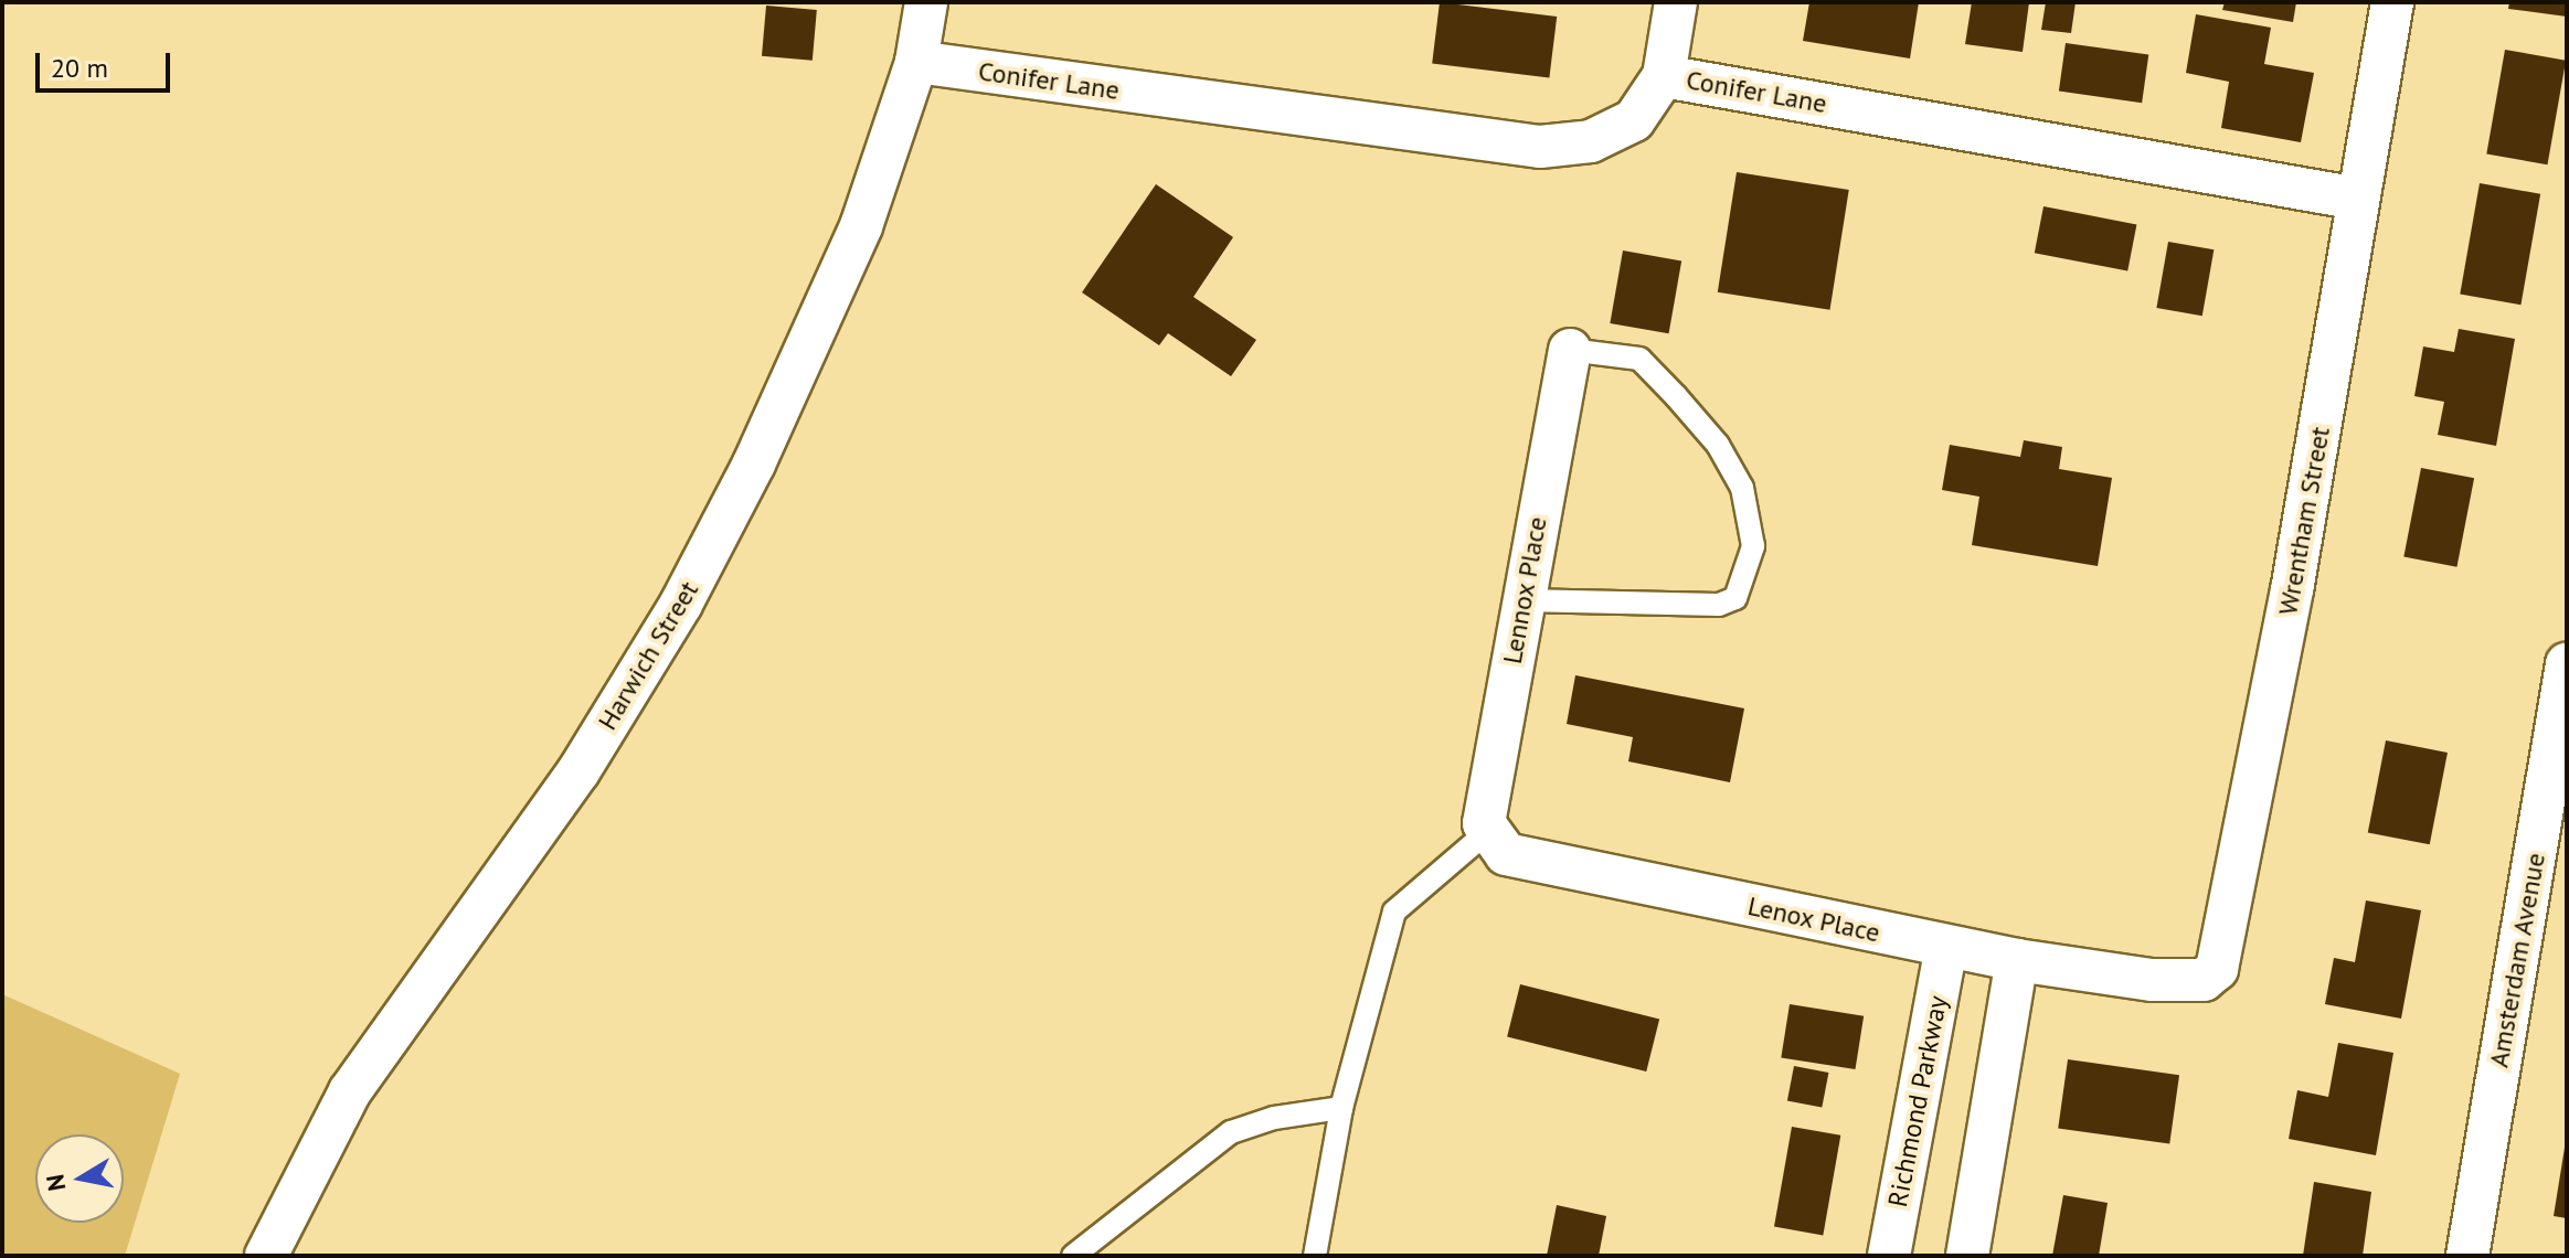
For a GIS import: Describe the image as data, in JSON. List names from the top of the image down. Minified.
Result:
{"streets":{"street":["Conifer Lane","Wrentham Street","Lennox Place","Harwich Street","Lenox Place","Amsterdam Avenue","Richmond Parkway"]},"crossings":[["Conifer Lane","Wrentham Street"],["Conifer Lane","Harwich Street"],["Wrentham Street","Lenox Place"],["Lennox Place","Lenox Place"],["Lenox Place","Richmond Parkway"]],"scale_bar":"20 m","north":"left"}
